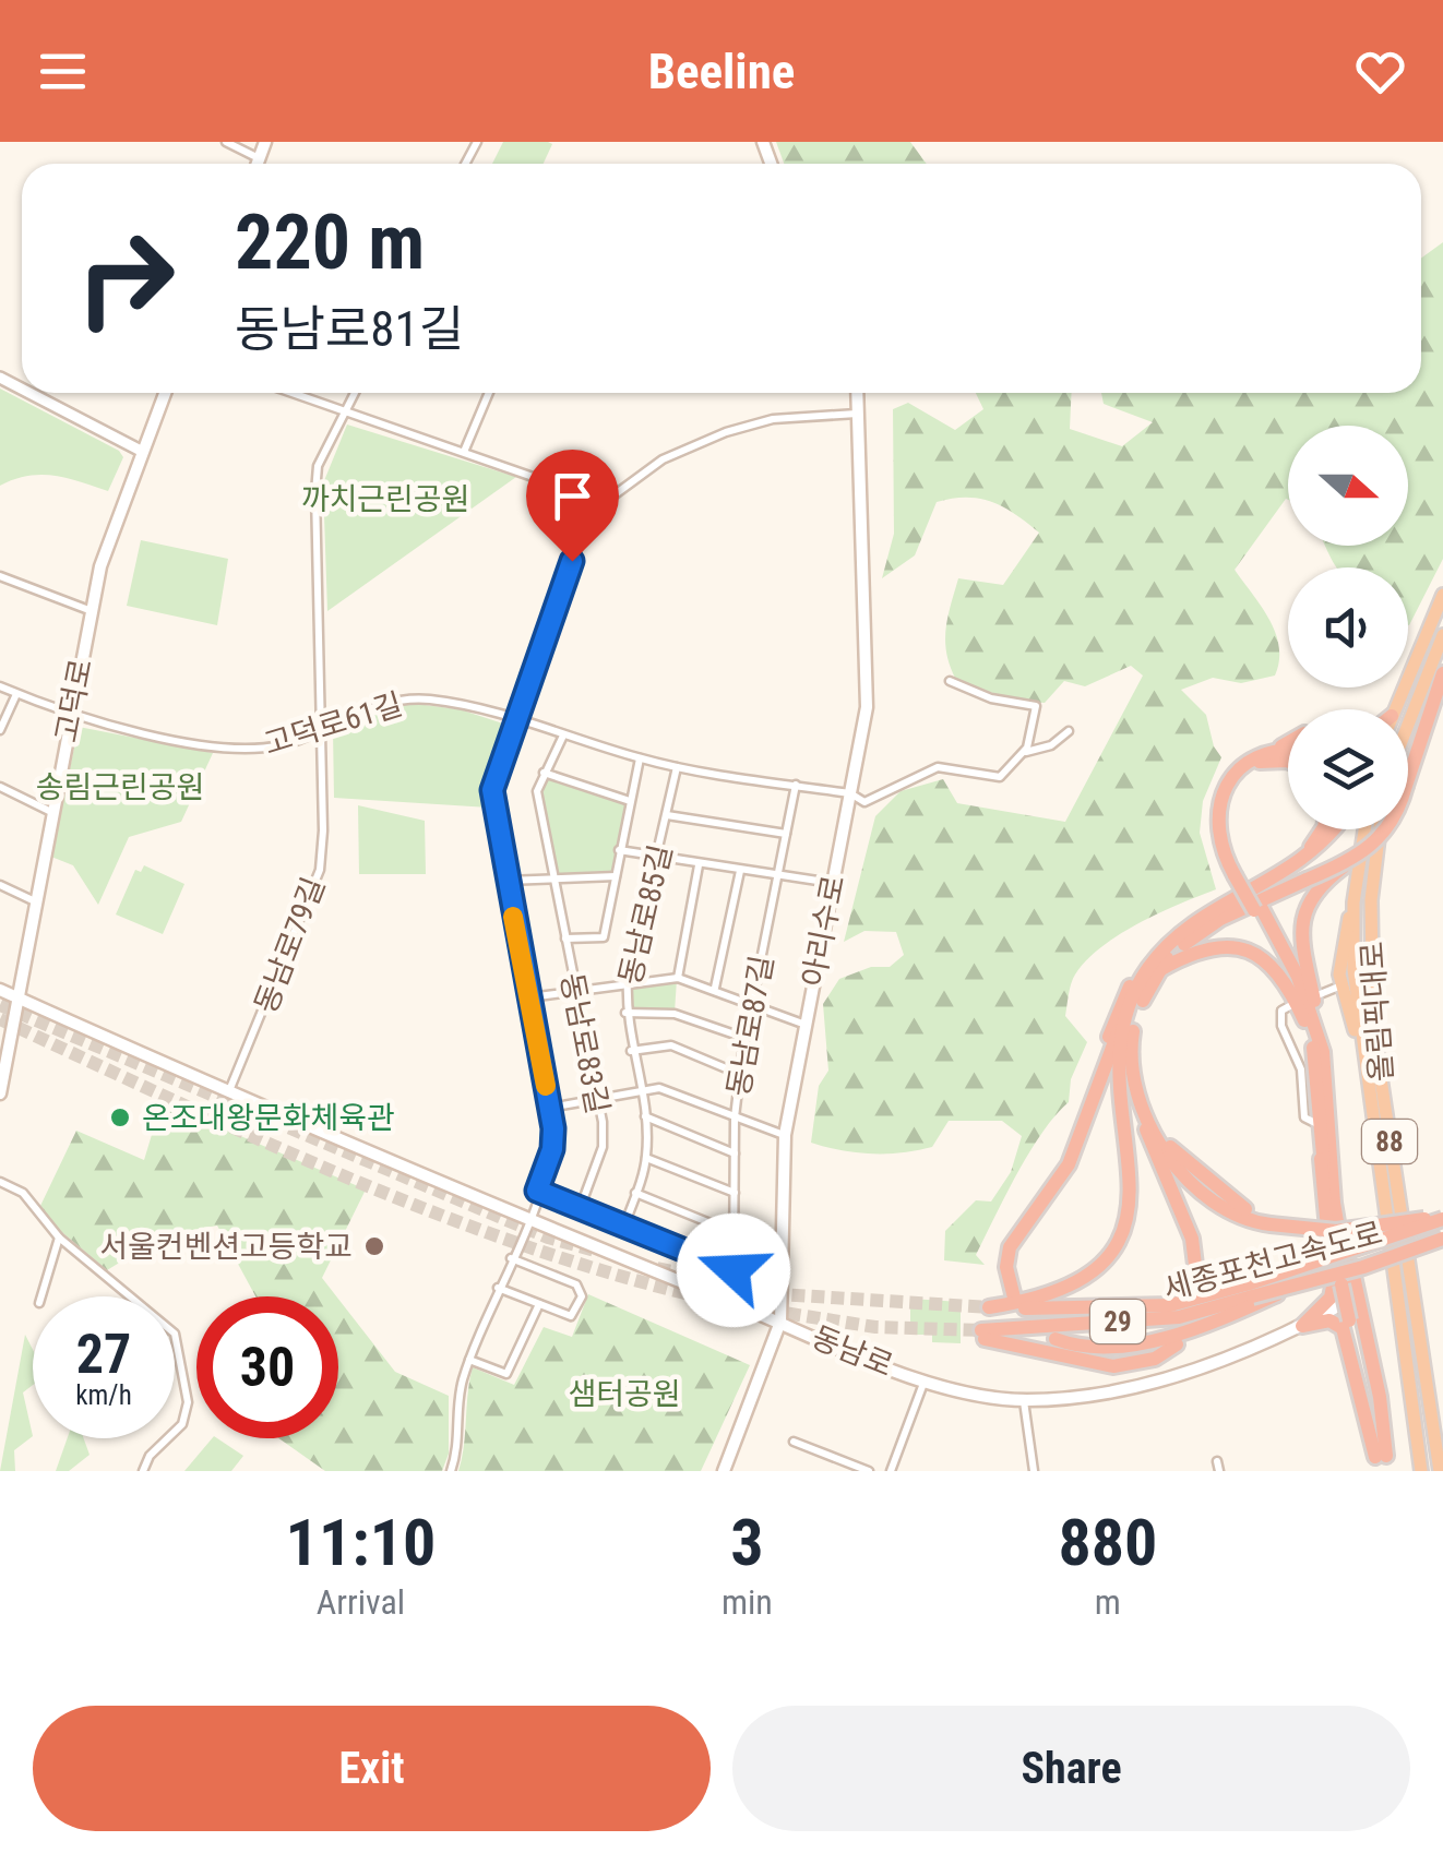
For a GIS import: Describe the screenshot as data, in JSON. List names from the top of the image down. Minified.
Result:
{"streets":{"highway":["올림픽대로","88","세종포천고속도로","29"],"main road":["고덕로","아리수로","동남로"],"street":["고덕로61길","동남로85길","동남로79길","동남로87길","동남로83길"]},"crossings":[["고덕로","고덕로61길"],["고덕로","동남로"],["고덕로61길","동남로85길"],["고덕로61길","아리수로"],["고덕로61길","동남로79길"],["고덕로61길","동남로87길"],["고덕로61길","동남로83길"],["동남로85길","동남로87길"],["아리수로","동남로"],["동남로79길","동남로"]],"parks":["까치근린공원","송림근린공원","샘터공원"],"places":["온조대왕문화체육관","서울컨벤션고등학교"],"north":"right","page":{"header":"Beeline","turn":["220 m","동남로81길"],"speed":"27 km/h","limit":"30","eta":["11:10","Arrival","3","min","880","m"],"buttons":["Exit","Share"]}}
